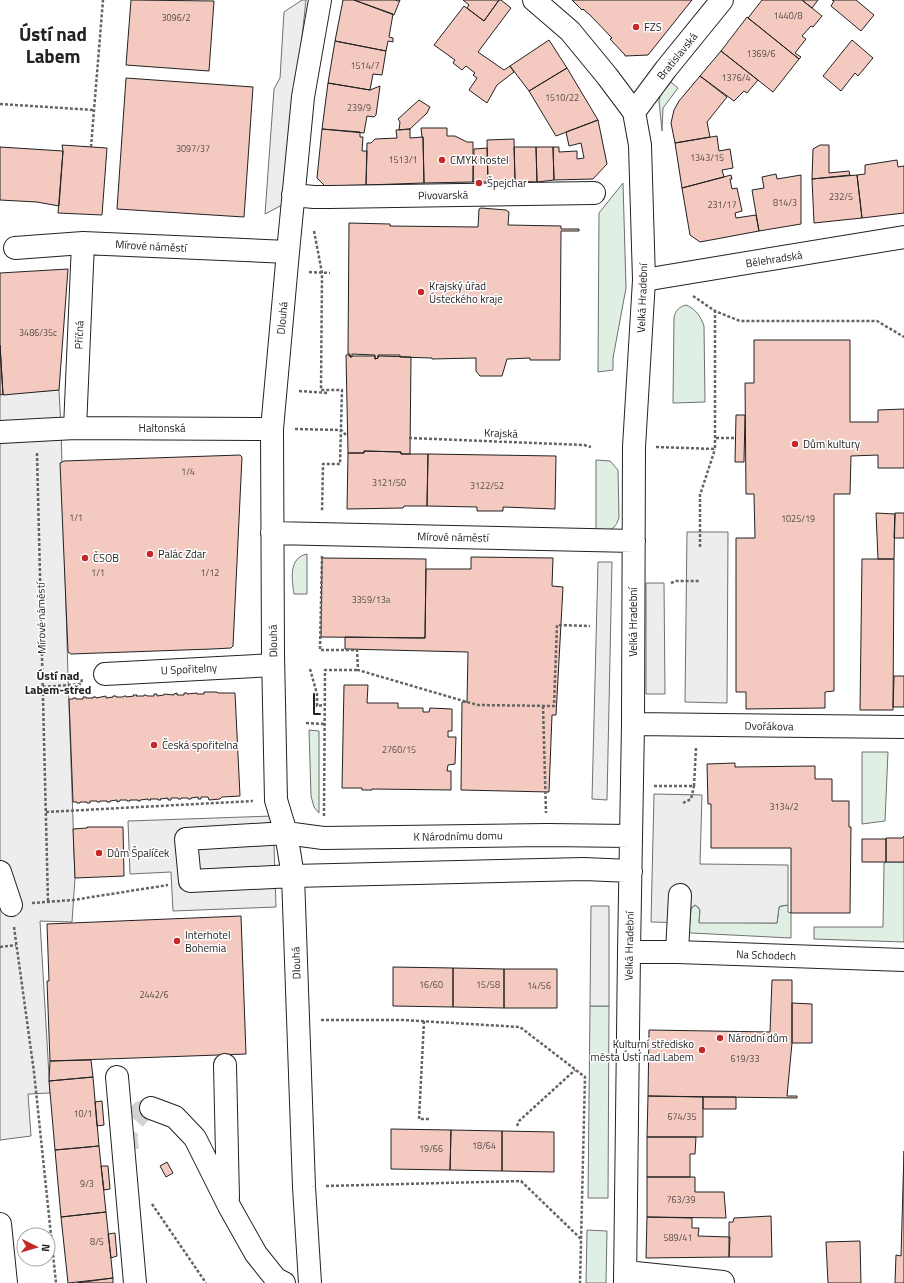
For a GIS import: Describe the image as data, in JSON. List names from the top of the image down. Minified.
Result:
{"streets":{"street":["Bratislavská","Pivovarská","Mírové náměstí","Bělehradská","Velká Hradební","Dlouhá","Příčná","Haltonská","U Spořitelny","Dvořákova","K Národnímu domu","Na Schodech"],"path":["Krajská"]},"crossings":[["Bratislavská","Velká Hradební"],["Pivovarská","Dlouhá"],["Mírové náměstí","Velká Hradební"],["Mírové náměstí","Dlouhá"],["Mírové náměstí","Příčná"],["Bělehradská","Velká Hradební"],["Velká Hradební","Dvořákova"],["Velká Hradební","K Národnímu domu"],["Velká Hradební","Na Schodech"],["Dlouhá","U Spořitelny"],["Dlouhá","K Národnímu domu"],["Příčná","Haltonská"]],"districts":["Ústí nad Labem","Ústí nad Labem-střed"],"places":["FZS","CMYK hostel","Špejchar","Krajský úřad Ústeckého kraje","Dům kultury","Palác Zdar","ČSOB","Česká spořitelna","Dům Špalíček","Interhotel Bohemia","Národní dům","Kulturní středisko města Ústí nad Labem"],"house_numbers":["1440/8","3096/2","1369/6","1514/7","1376/4","1510/22","239/9","3097/37","1343/15","1513/1","232/5","814/3","231/17","3486/35c","1/4","3121/50","3122/52","1/1","1025/19","1/1","1/12","3359/13a","2760/15","3134/2","16/60","15/58","14/56","2442/6","619/33","10/1","674/35","18/64","19/66","9/3","763/39","589/41","8/5"],"north":"right"}
